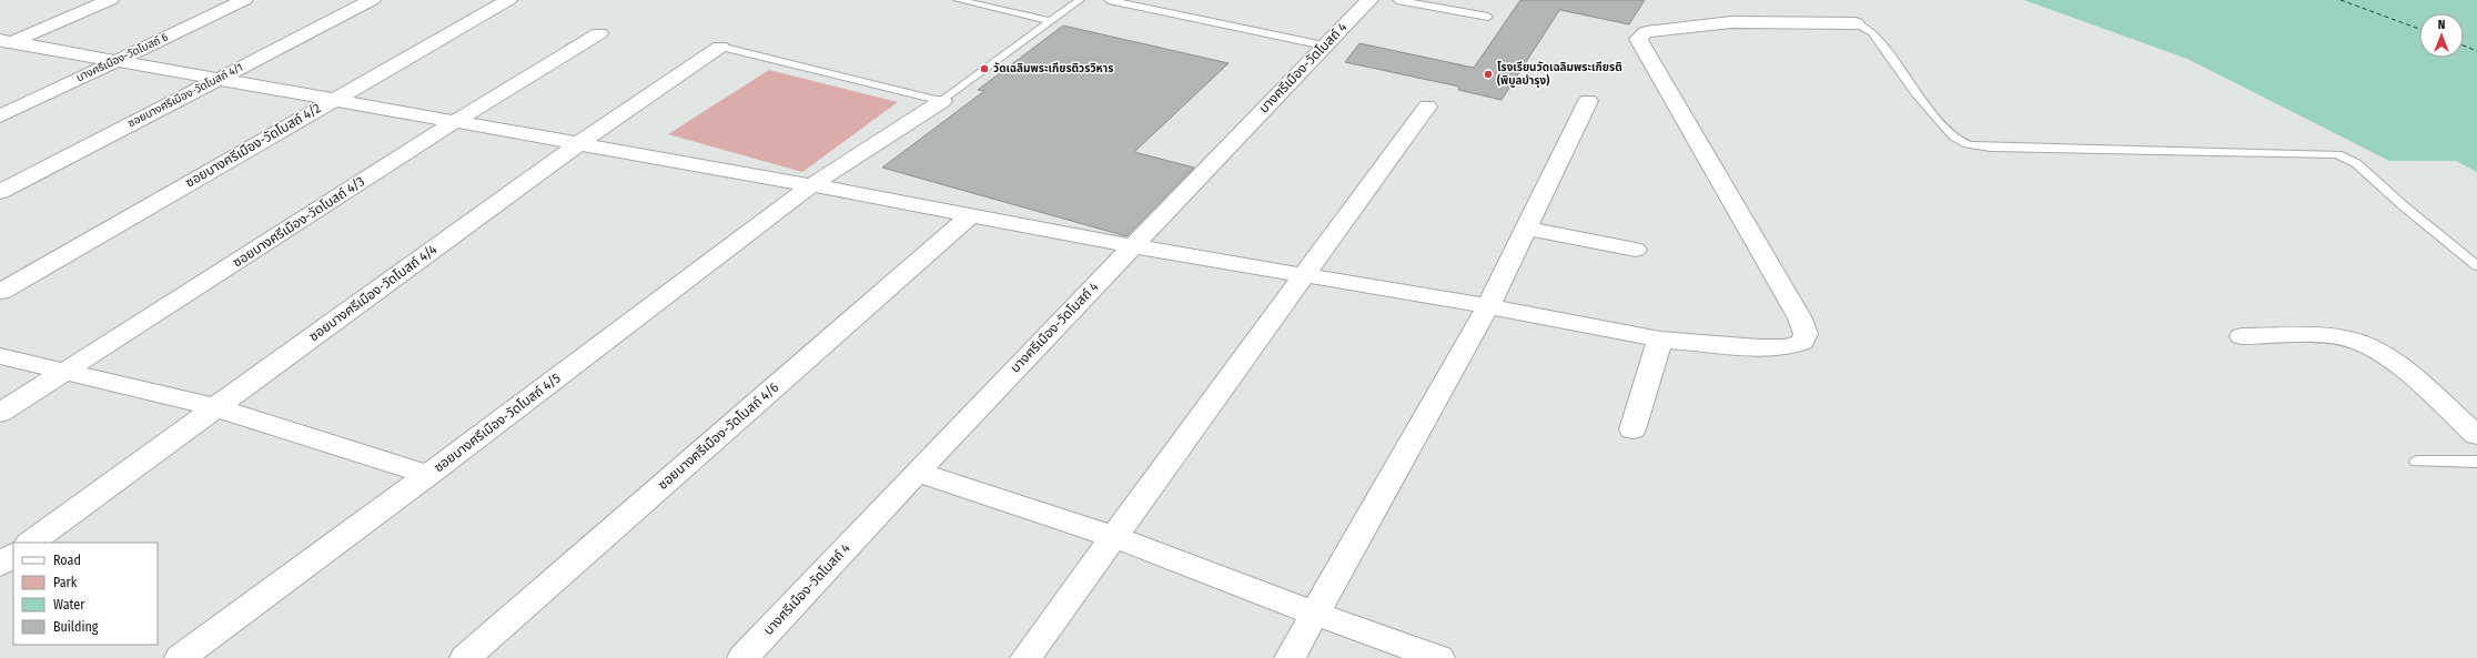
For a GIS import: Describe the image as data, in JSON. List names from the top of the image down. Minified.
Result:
{"streets":{"street":["บางศรีเมือง-วัดโบสถ์ 6","บางศรีเมือง-วัดโบสถ์ 4","ซอยบางศรีเมือง-วัดโบสถ์ 4/1","ซอยบางศรีเมือง-วัดโบสถ์ 4/2","ซอยบางศรีเมือง-วัดโบสถ์ 4/3","ซอยบางศรีเมือง-วัดโบสถ์ 4/4","ซอยบางศรีเมือง-วัดโบสถ์ 4/5","ซอยบางศรีเมือง-วัดโบสถ์ 4/6"]},"places":["วัดเฉลิมพระเกียรติวรวิหาร","โรงเรียนวัดเฉลิมพระเกียรติ (พิบูลบำรุง)"],"legend":["Road","Park","Water","Building"],"north":"top"}
